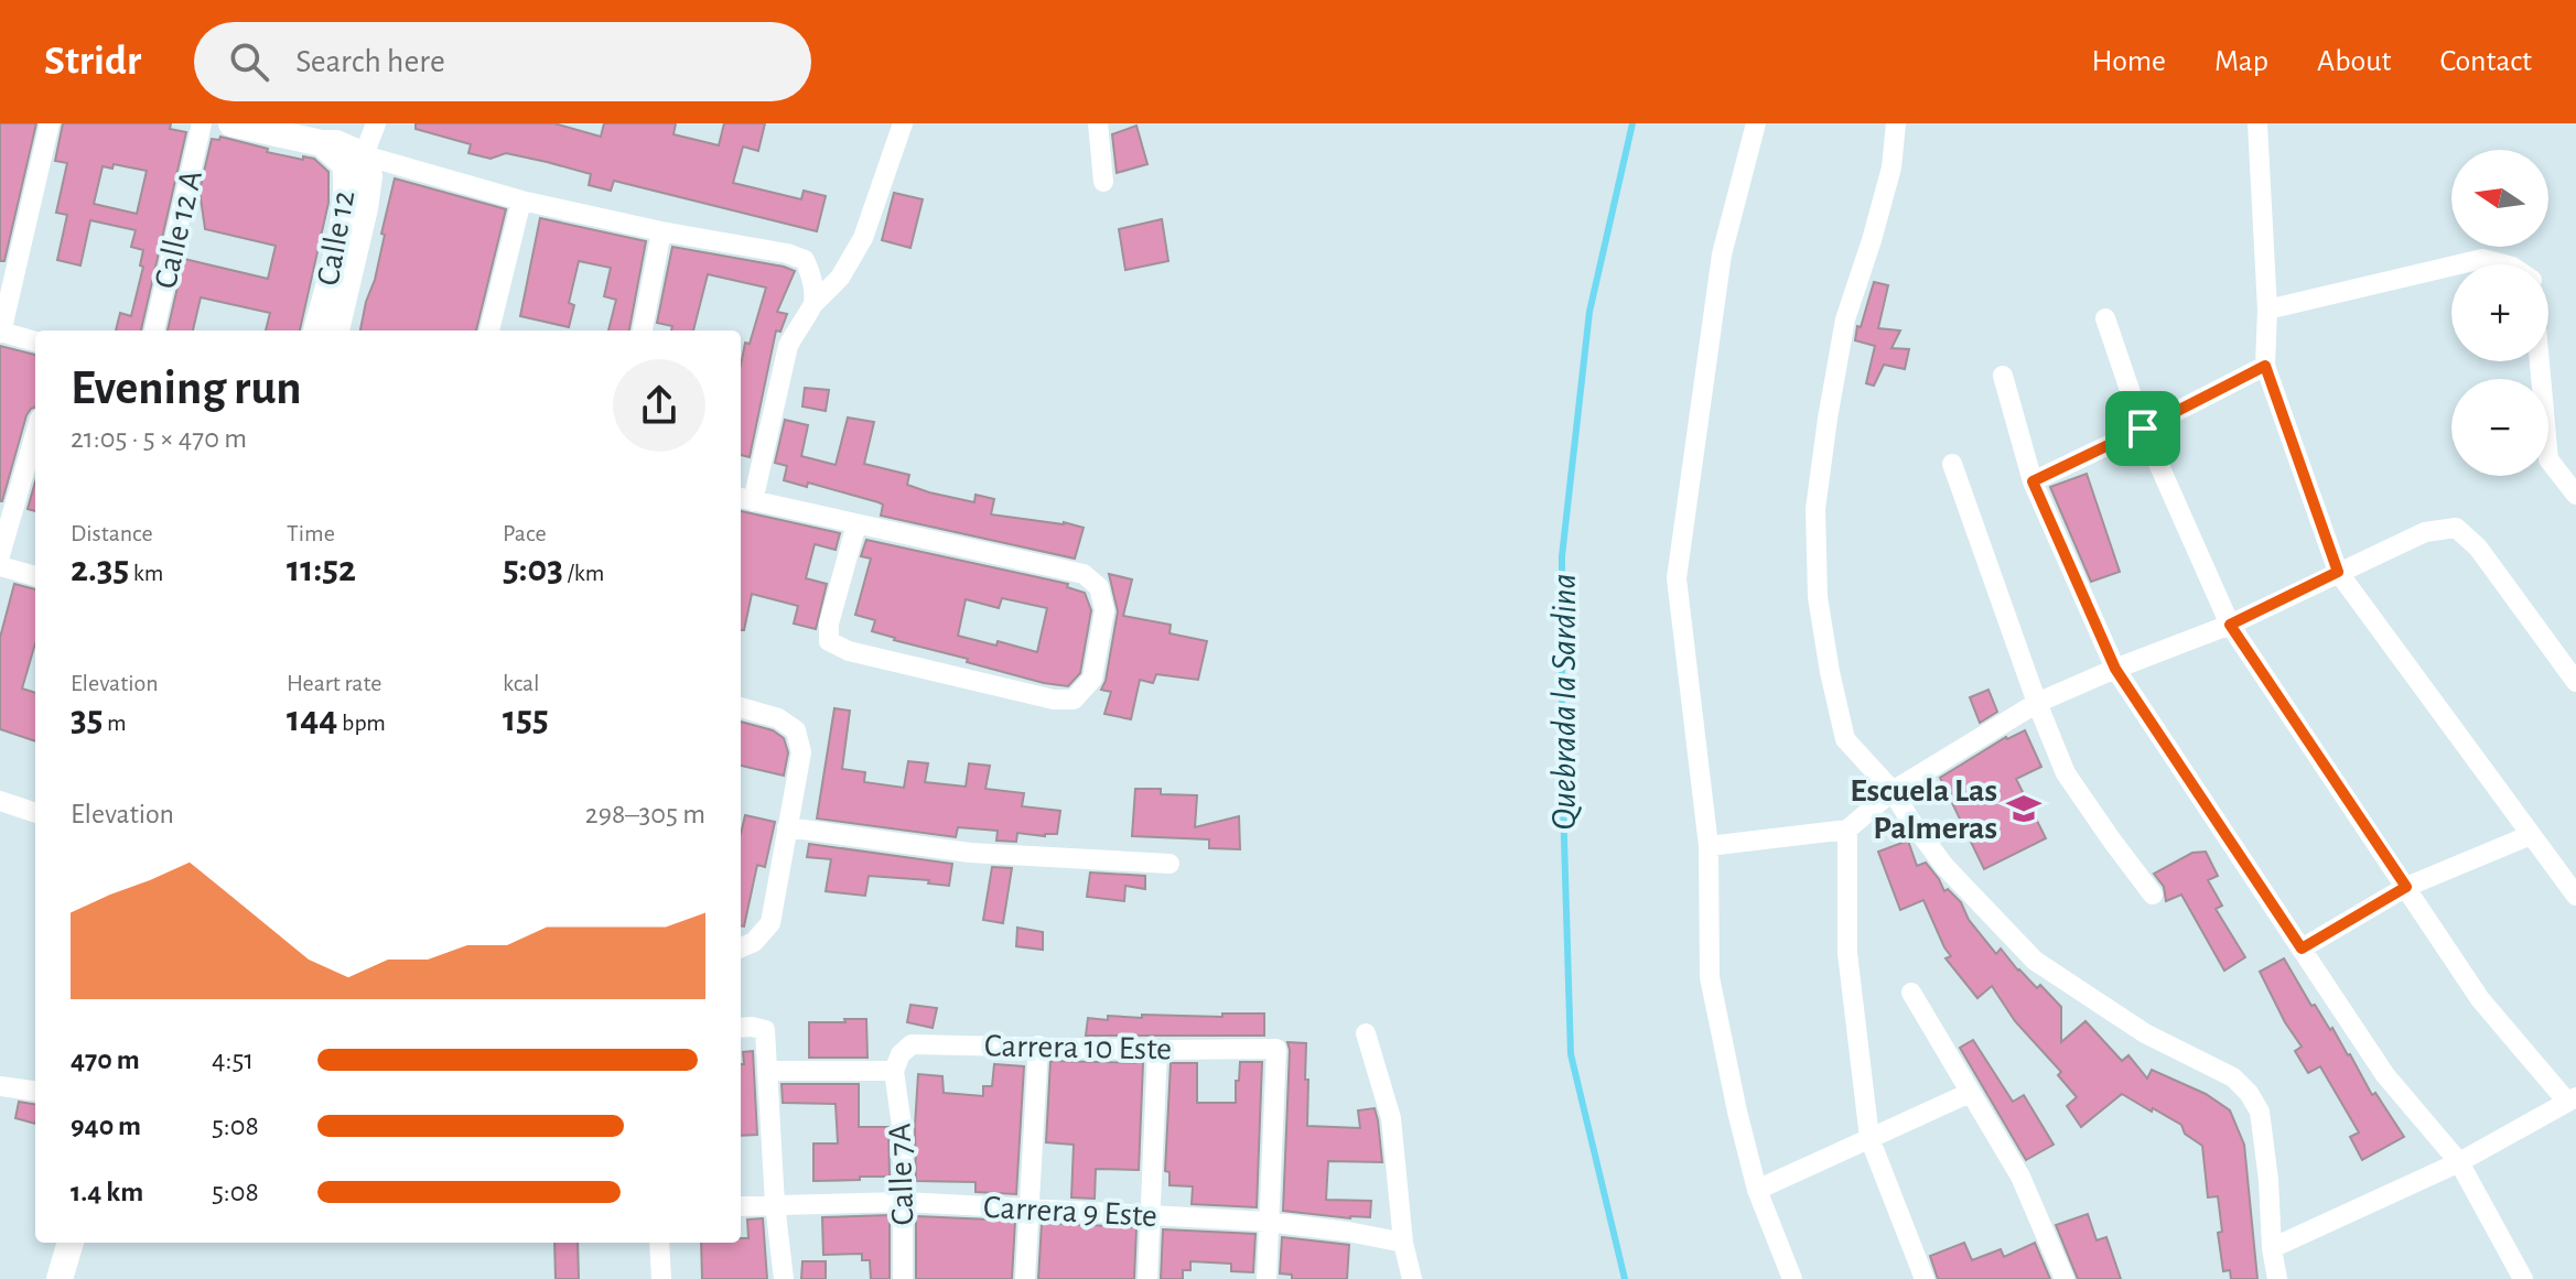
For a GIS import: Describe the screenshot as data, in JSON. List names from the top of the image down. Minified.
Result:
{"streets":{"main road":["Calle 12"],"street":["Calle 12 A","Carrera 10 Este","Calle 7A","Carrera 9 Este"]},"crossings":[["Carrera 10 Este","Calle 7A"],["Carrera 10 Este","Carrera 9 Este"],["Calle 7A","Carrera 9 Este"]],"water":["Quebrada la Sardina"],"places":{"school or university":["Escuela Las Palmeras"]},"north":"left","page":{"header":"Stridr","search":"Search here","nav":["Home","Map","About","Contact"],"map_buttons":["+","−"],"heading":["Evening run","21:05 · 5 × 470 m"],"stats":[["Distance","2.35 km"],["Time","11:52"],["Pace","5:03 /km"],["Elevation","35 m"],["Heart rate","144 bpm"],["kcal","155"]],"chart":["Elevation","298–305 m"],"list":[{"name":"470 m","note":"4:51"},{"name":"940 m","note":"5:08"},{"name":"1.4 km","note":"5:08"}]}}
